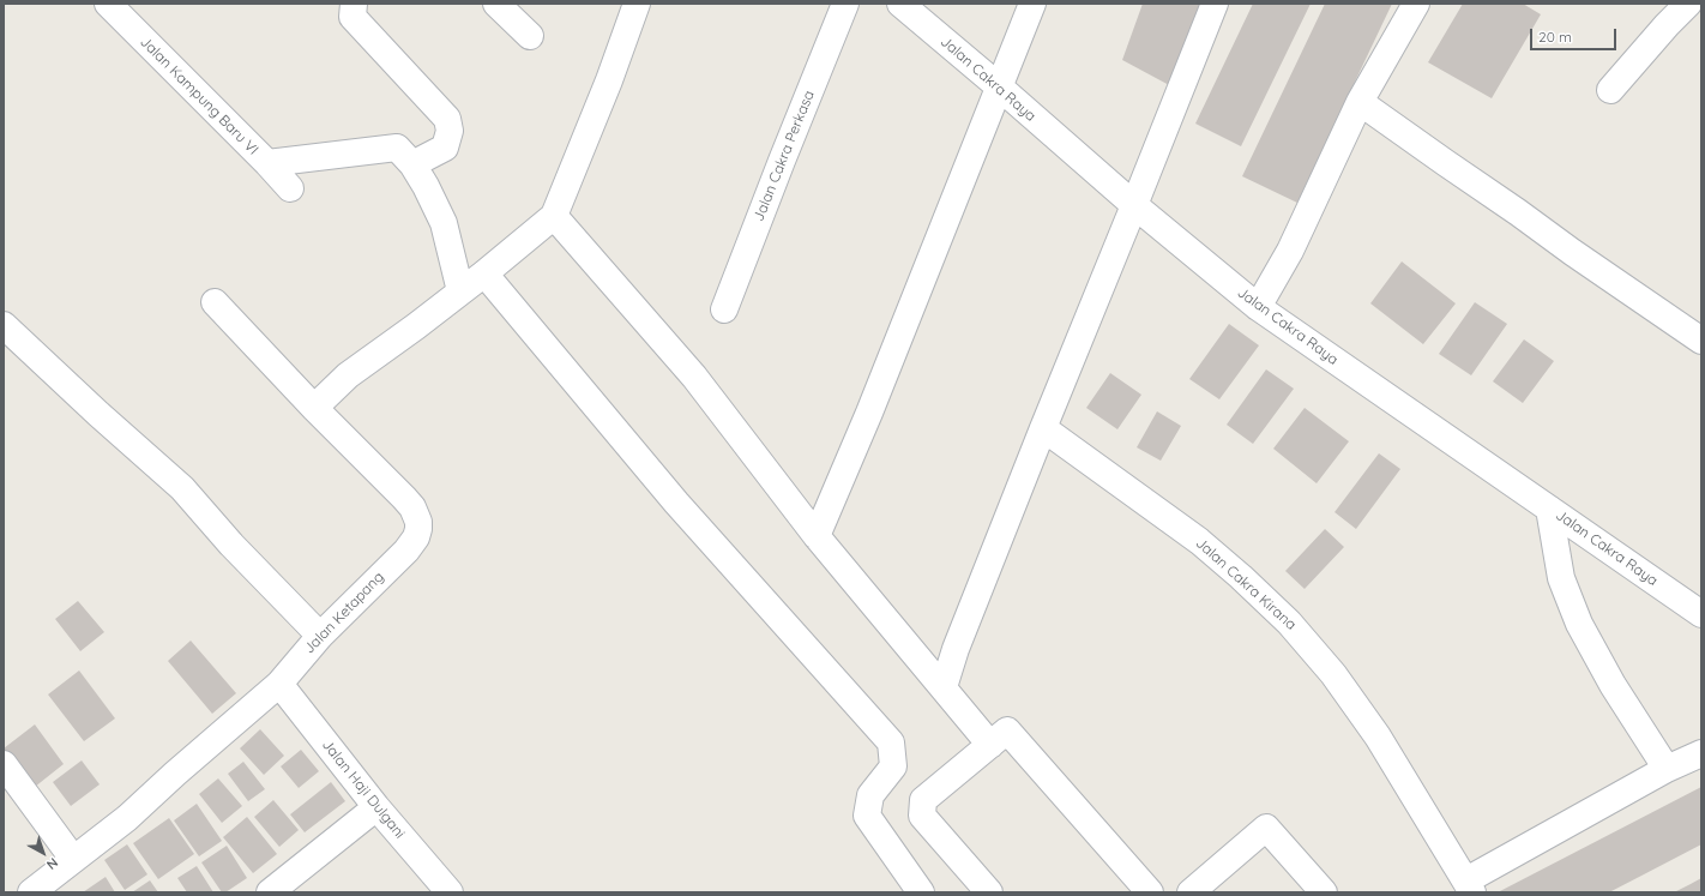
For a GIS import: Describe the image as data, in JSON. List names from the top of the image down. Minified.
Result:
{"streets":{"street":["Jalan Cakra Raya","Jalan Kampung Baru VI","Jalan Cakra Perkasa","Jalan Cakra Kirana","Jalan Ketapang","Jalan Haji Dulgani"]},"crossings":[["Jalan Ketapang","Jalan Haji Dulgani"]],"scale_bar":"20 m","north":"bottom right"}
